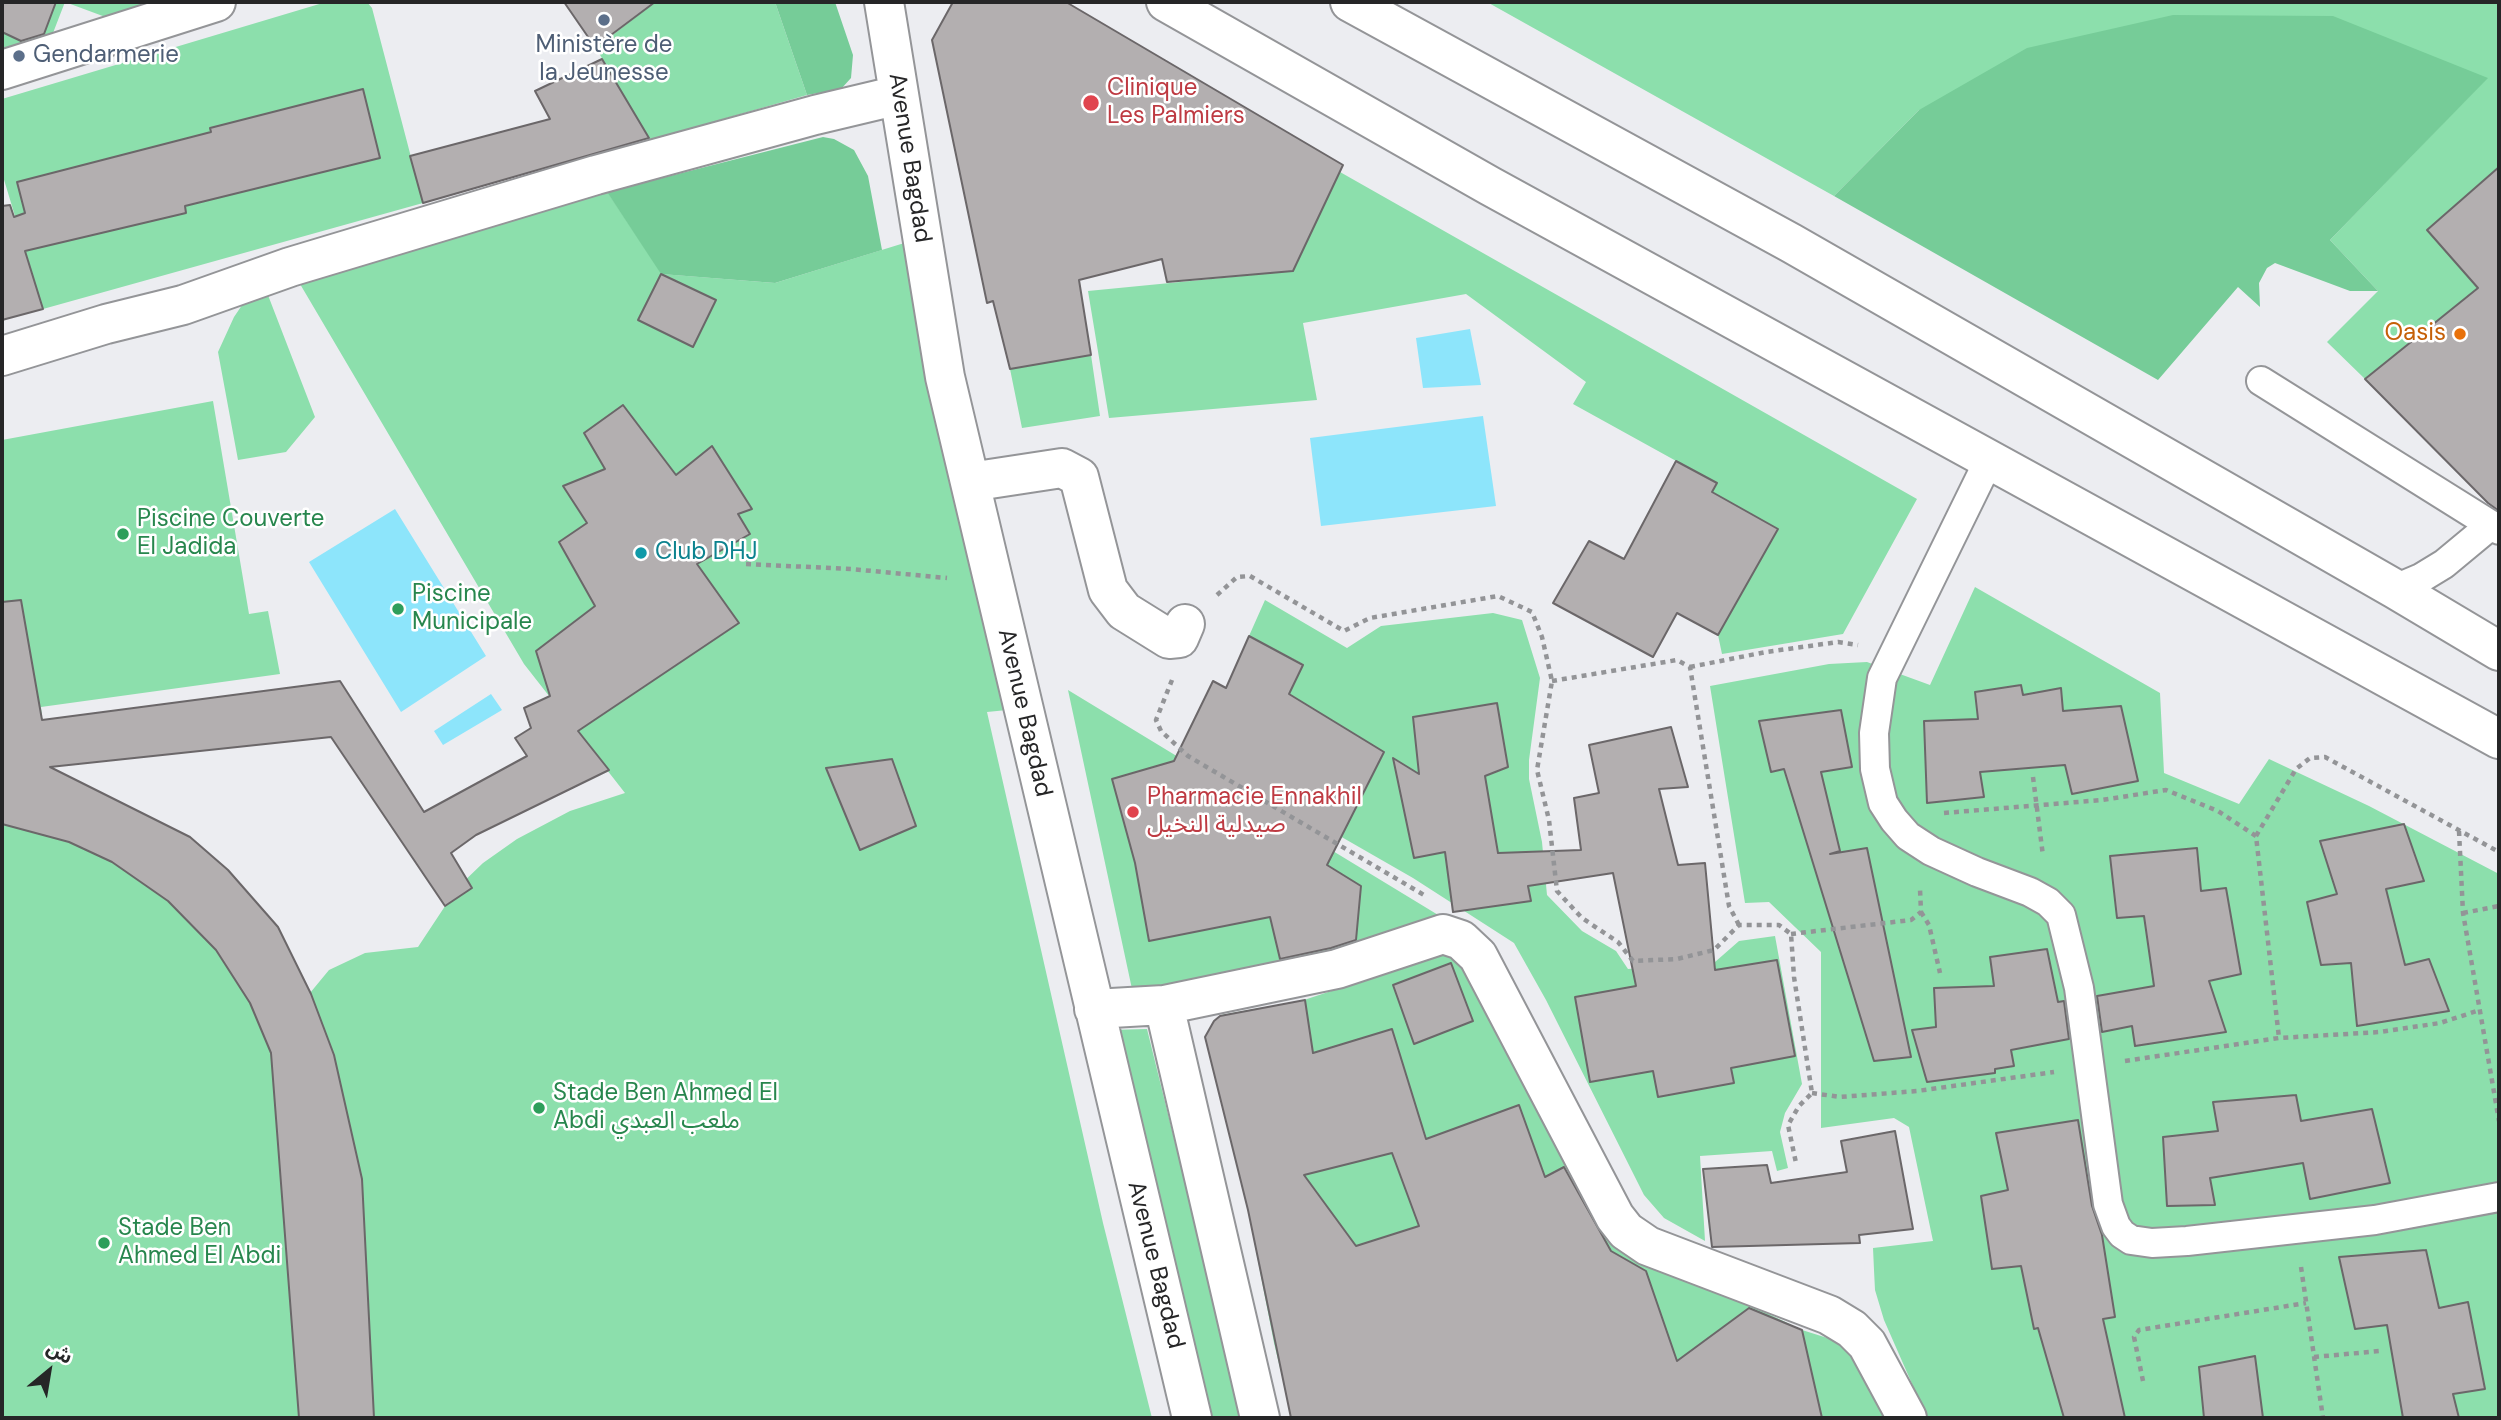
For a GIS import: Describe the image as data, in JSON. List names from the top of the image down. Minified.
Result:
{"streets":{"main road":["Avenue Bagdad"]},"places":["Ministère de la Jeunesse","Gendarmerie","Clinique Les Palmiers","Oasis","Piscine Couverte El Jadida","Club DHJ","Piscine Municipale","Pharmacie Ennakhil صيدلية النخيل","Stade Ben Ahmed El Abdi ملعب العبدي","Stade Ben Ahmed El Abdi"],"north":"top right"}
